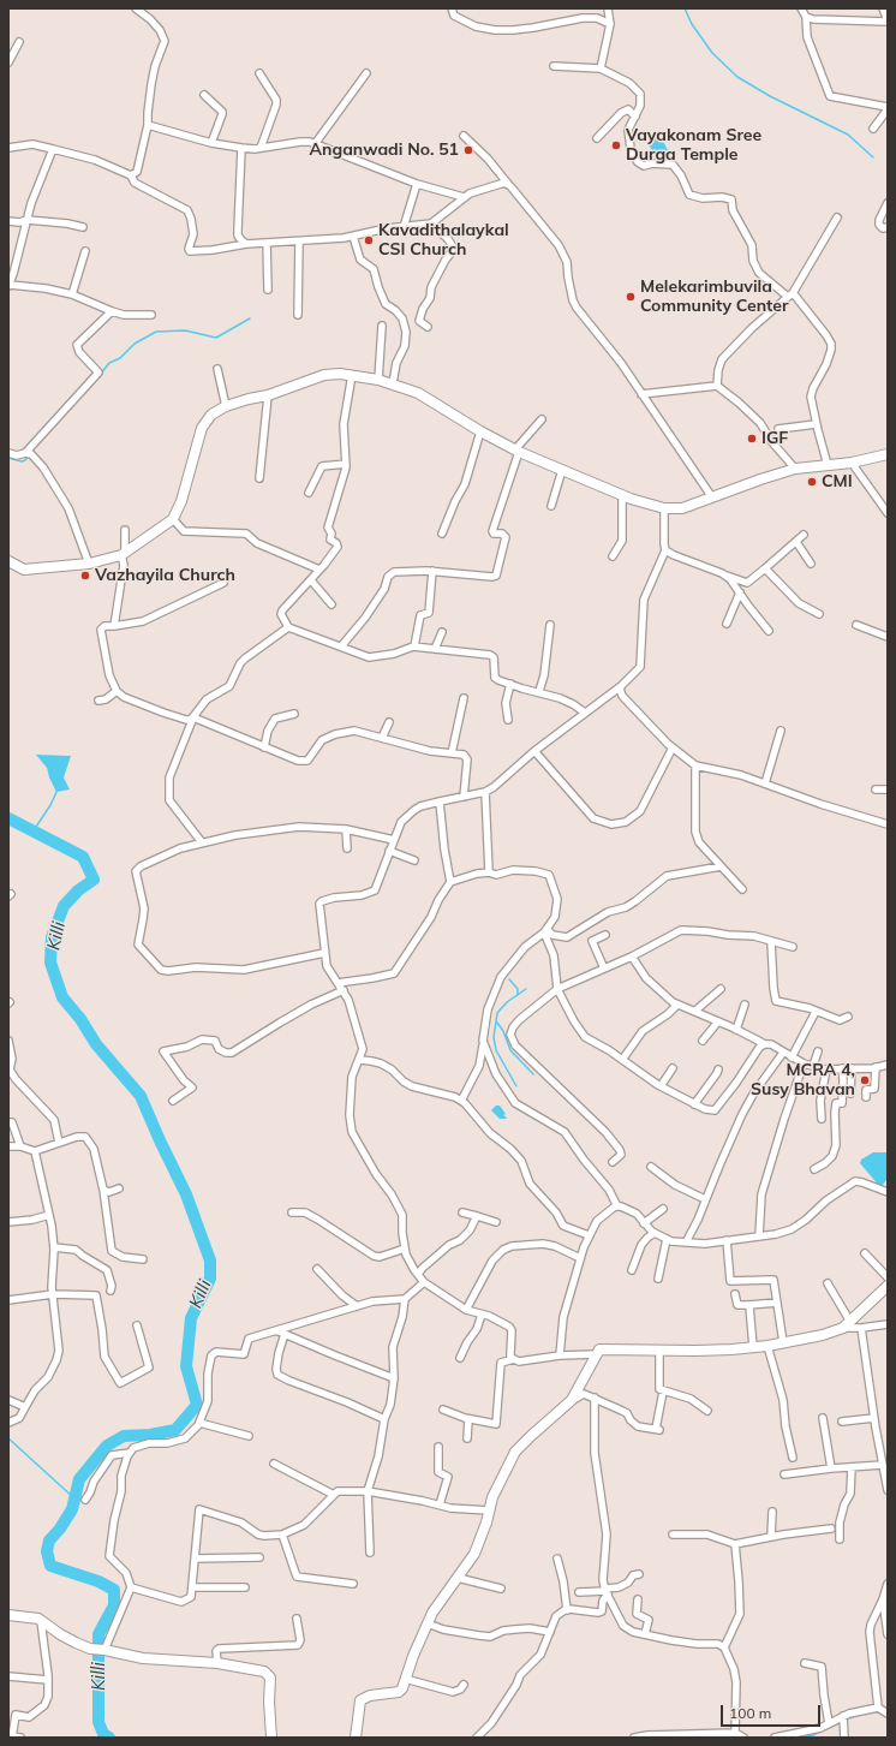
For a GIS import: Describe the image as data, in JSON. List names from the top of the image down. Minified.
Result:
{"water":["Killi"],"places":["Vayakonam Sree Durga Temple","Anganwadi No. 51","Kavadithalaykal CSI Church","Melekarimbuvila Community Center","IGF","CMI","Vazhayila Church","MCRA 4, Susy Bhavan"],"scale_bar":"100 m"}
